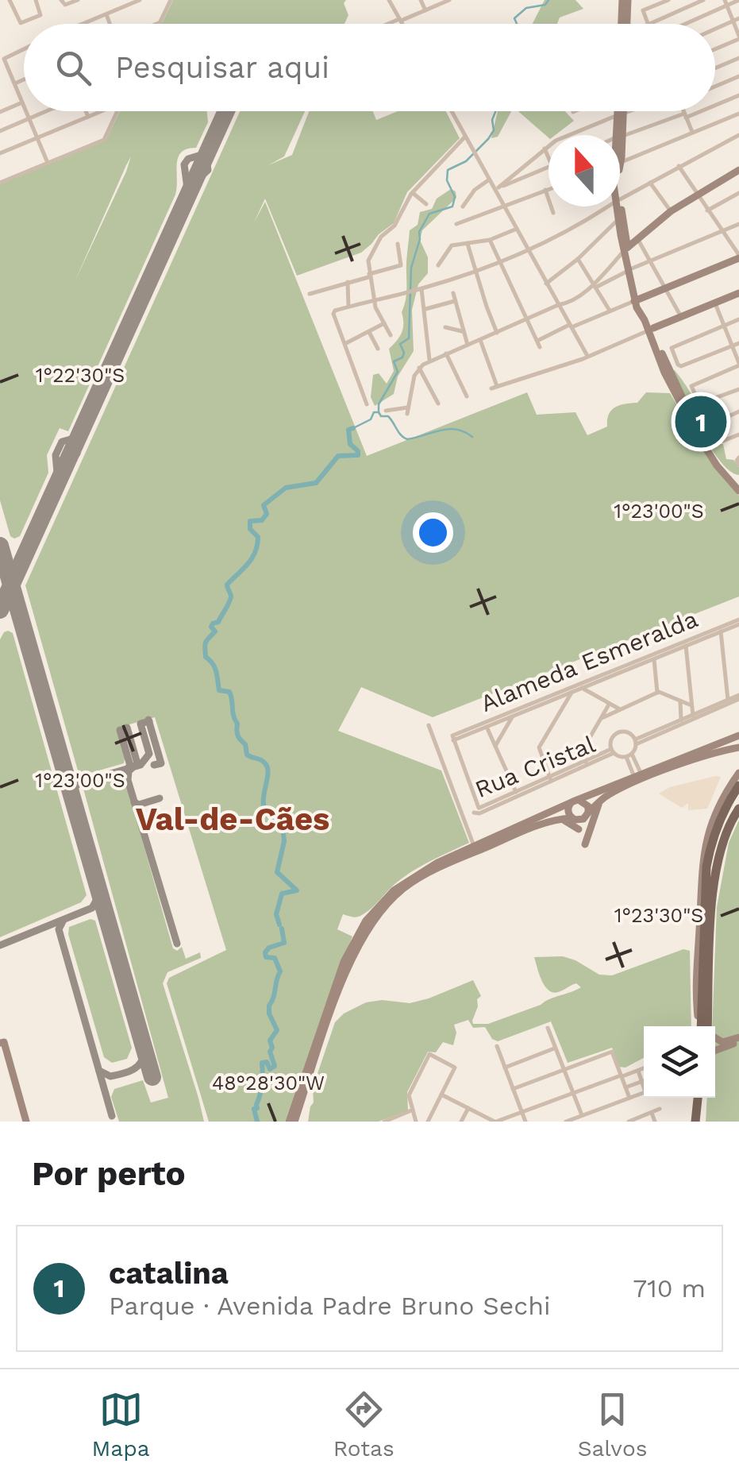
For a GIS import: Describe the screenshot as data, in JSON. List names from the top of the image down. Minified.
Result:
{"streets":{"street":["Alameda Esmeralda","Rua Cristal"]},"crossings":[["Alameda Esmeralda","Rua Cristal"]],"districts":["Val-de-Cães"],"north":"top","page":{"search":"Pesquisar aqui","pins":"1","heading":"Por perto","list":[{"mark":"1","name":"catalina","note":"Parque · Avenida Padre Bruno Sechi","value":"710 m"}],"nav":["Mapa","Rotas","Salvos"]},"coordinates":["1°22'30\"S","1°23'00\"S","1°23'30\"S","48°28'30\"W"]}
